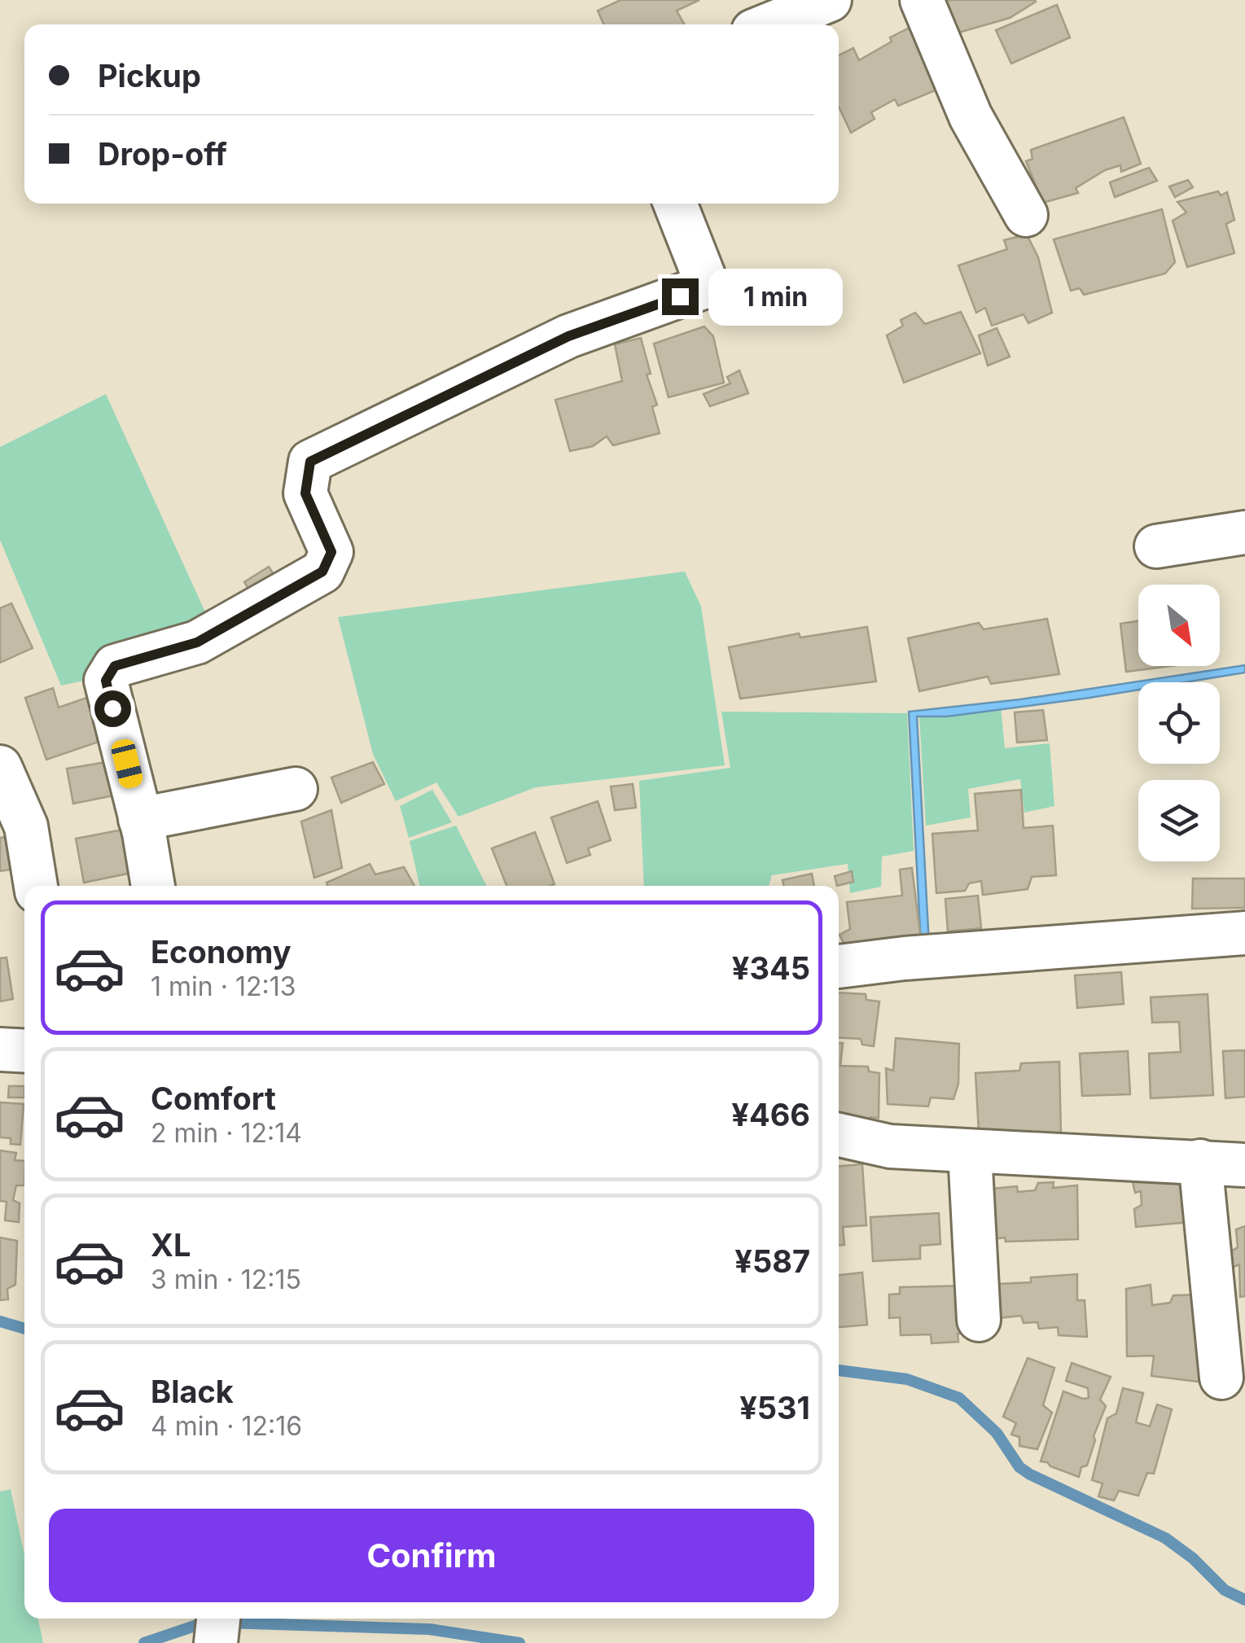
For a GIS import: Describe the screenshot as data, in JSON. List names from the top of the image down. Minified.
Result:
{"north":"bottom right","page":{"banner":["Pickup","Drop-off"],"bubble":"1 min","list":[{"name":"Economy","note":"1 min · 12:13","value":"¥345"},{"name":"Comfort","note":"2 min · 12:14","value":"¥466"},{"name":"XL","note":"3 min · 12:15","value":"¥587"},{"name":"Black","note":"4 min · 12:16","value":"¥531"}],"buttons":"Confirm"}}
